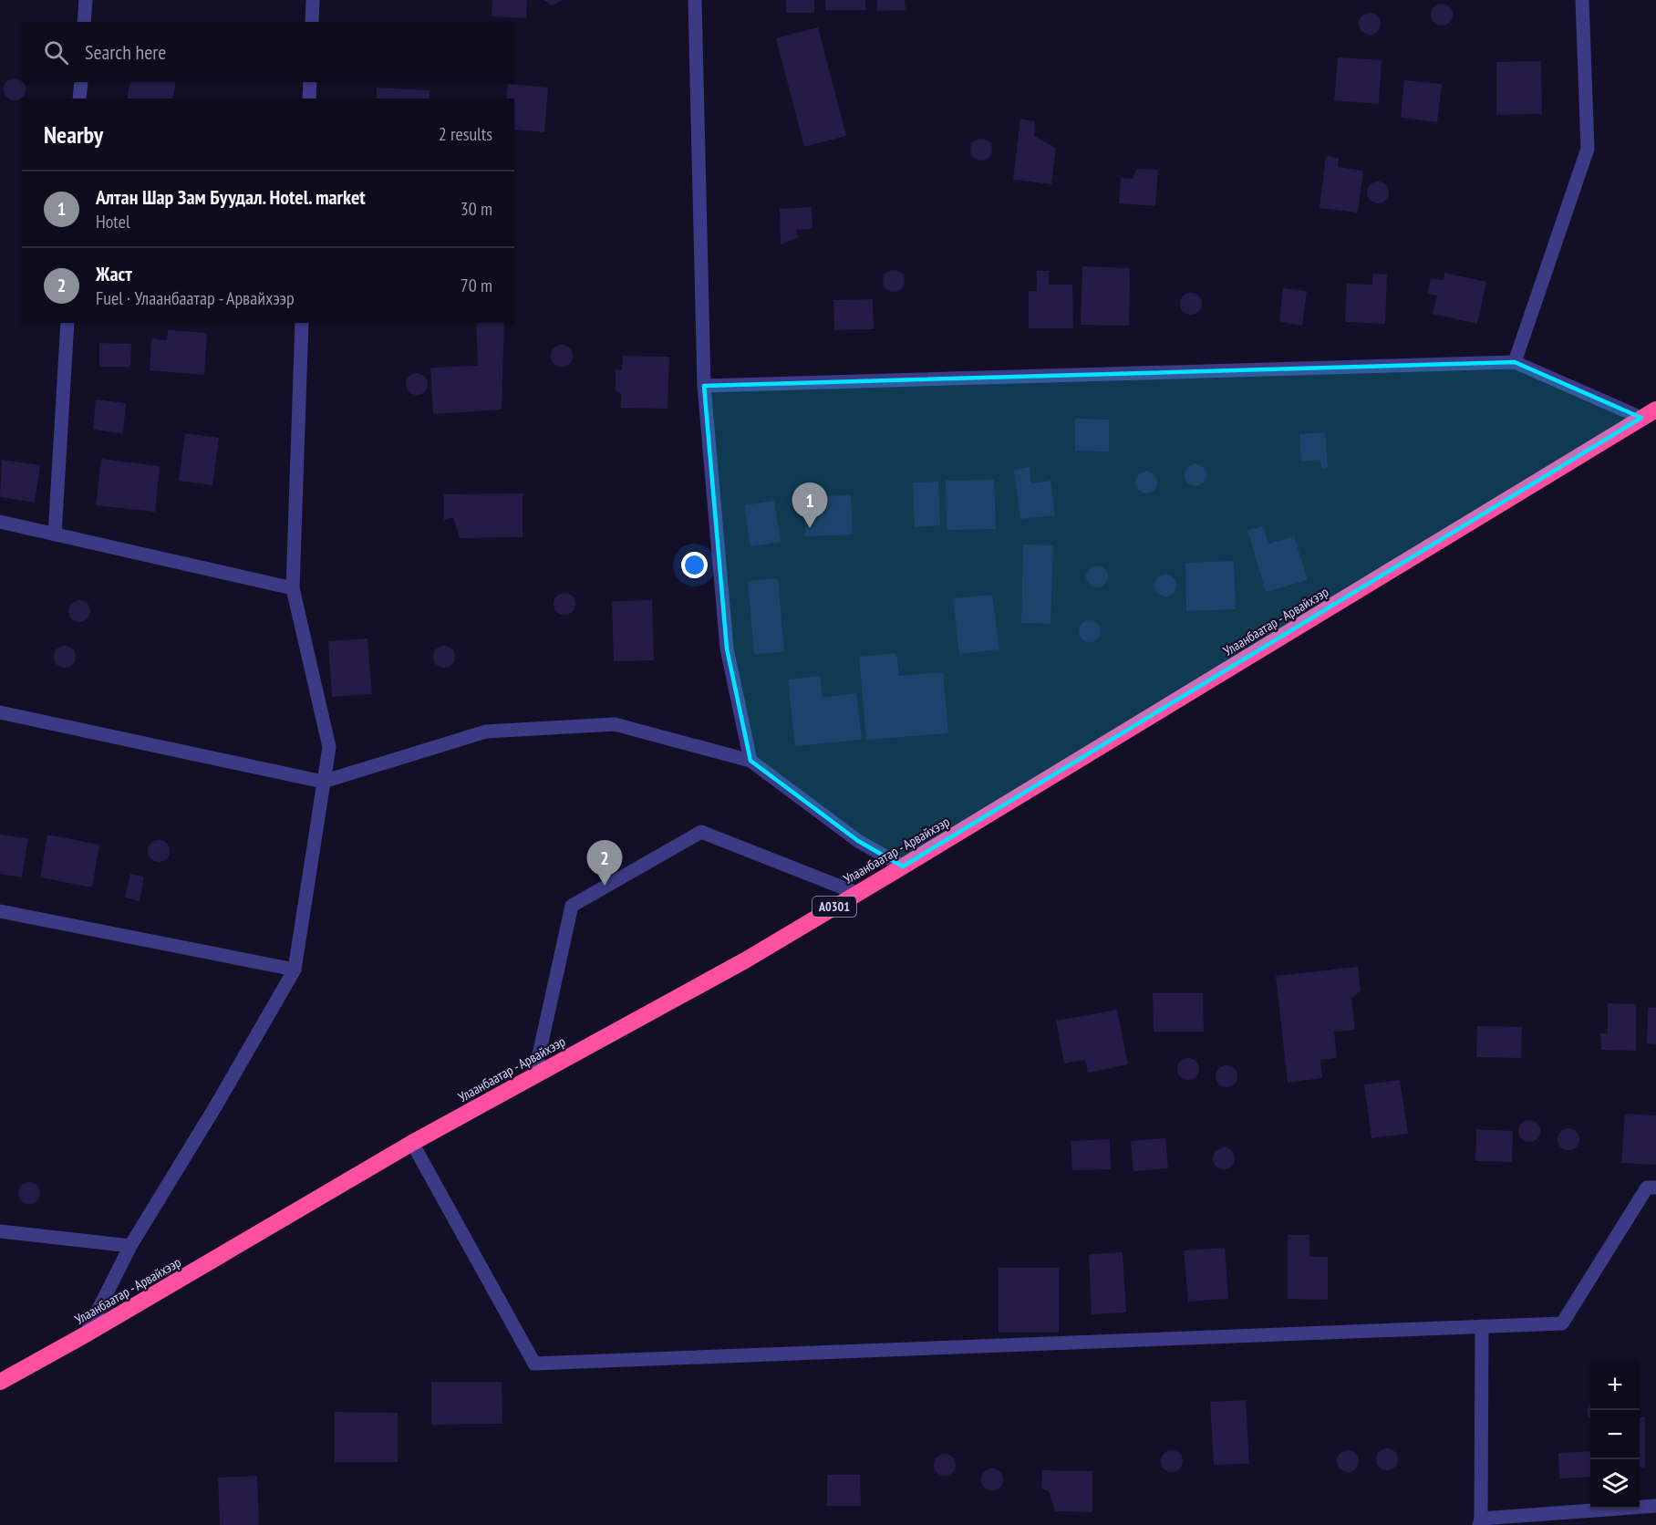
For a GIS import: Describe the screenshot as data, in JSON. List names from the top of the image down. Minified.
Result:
{"streets":{"highway":["Улаанбаатар - Арвайхээр","A0301"]},"page":{"search":"Search here","heading":["Nearby","2 results"],"list":[{"mark":"1","name":"Алтан Шар Зам Буудал. Hotel. market","note":"Hotel","value":"30 m"},{"mark":"2","name":"Жаст","note":"Fuel · Улаанбаатар - Арвайхээр","value":"70 m"}],"pins":["1","2"],"map_buttons":["+","−"]}}
